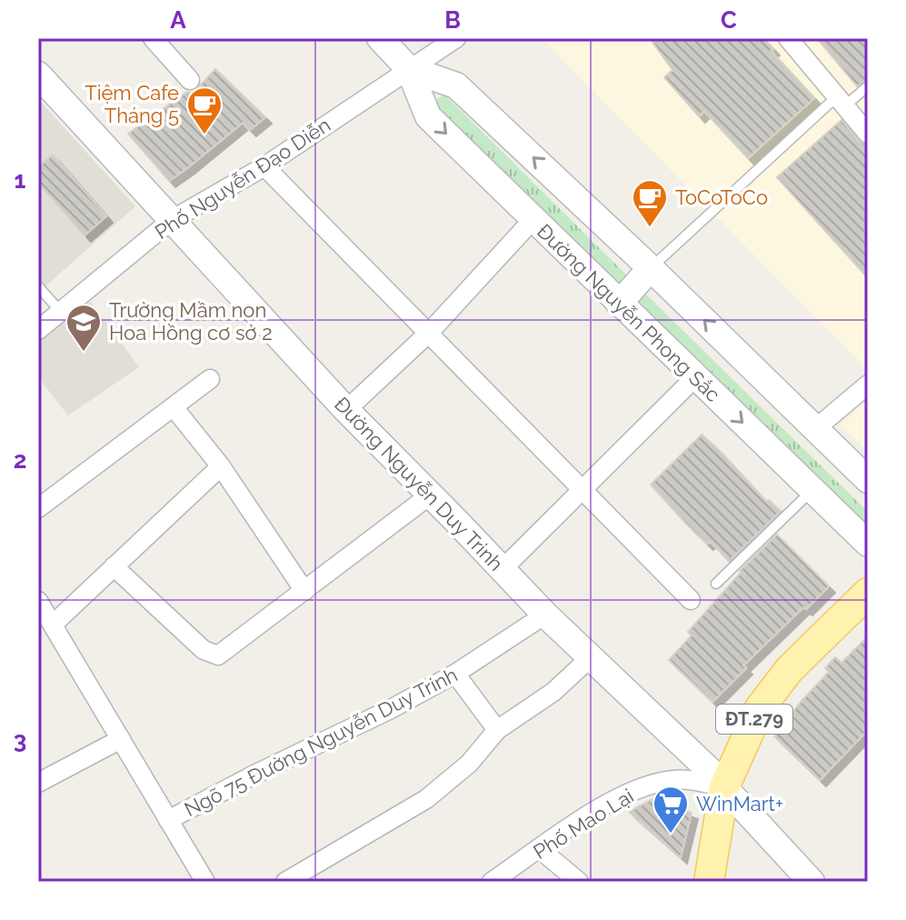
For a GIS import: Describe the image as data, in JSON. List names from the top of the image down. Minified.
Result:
{"streets":{"main road":["Đường Nguyễn Phong Sắc","Đường Nguyễn Duy Trinh","ĐT.279"],"street":["Phố Nguyễn Đạo Diễn","Ngõ 75 Đường Nguyễn Duy Trinh","Phố Mao Lại"]},"crossings":[["Phố Nguyễn Đạo Diễn","Đường Nguyễn Phong Sắc"],["Phố Nguyễn Đạo Diễn","Đường Nguyễn Duy Trinh"],["Đường Nguyễn Duy Trinh","ĐT.279"],["Đường Nguyễn Duy Trinh","Ngõ 75 Đường Nguyễn Duy Trinh"],["Đường Nguyễn Duy Trinh","Phố Mao Lại"],["ĐT.279","Phố Mao Lại"]],"places":{"cafe":["Tiệm Cafe Tháng 5","ToCoToCo"],"school or university":["Trường Mầm non Hoa Hồng cơ sở 2"],"supermarket":["WinMart+"]},"grid":{"columns":["A","B","C"],"rows":["1","2","3"]}}
